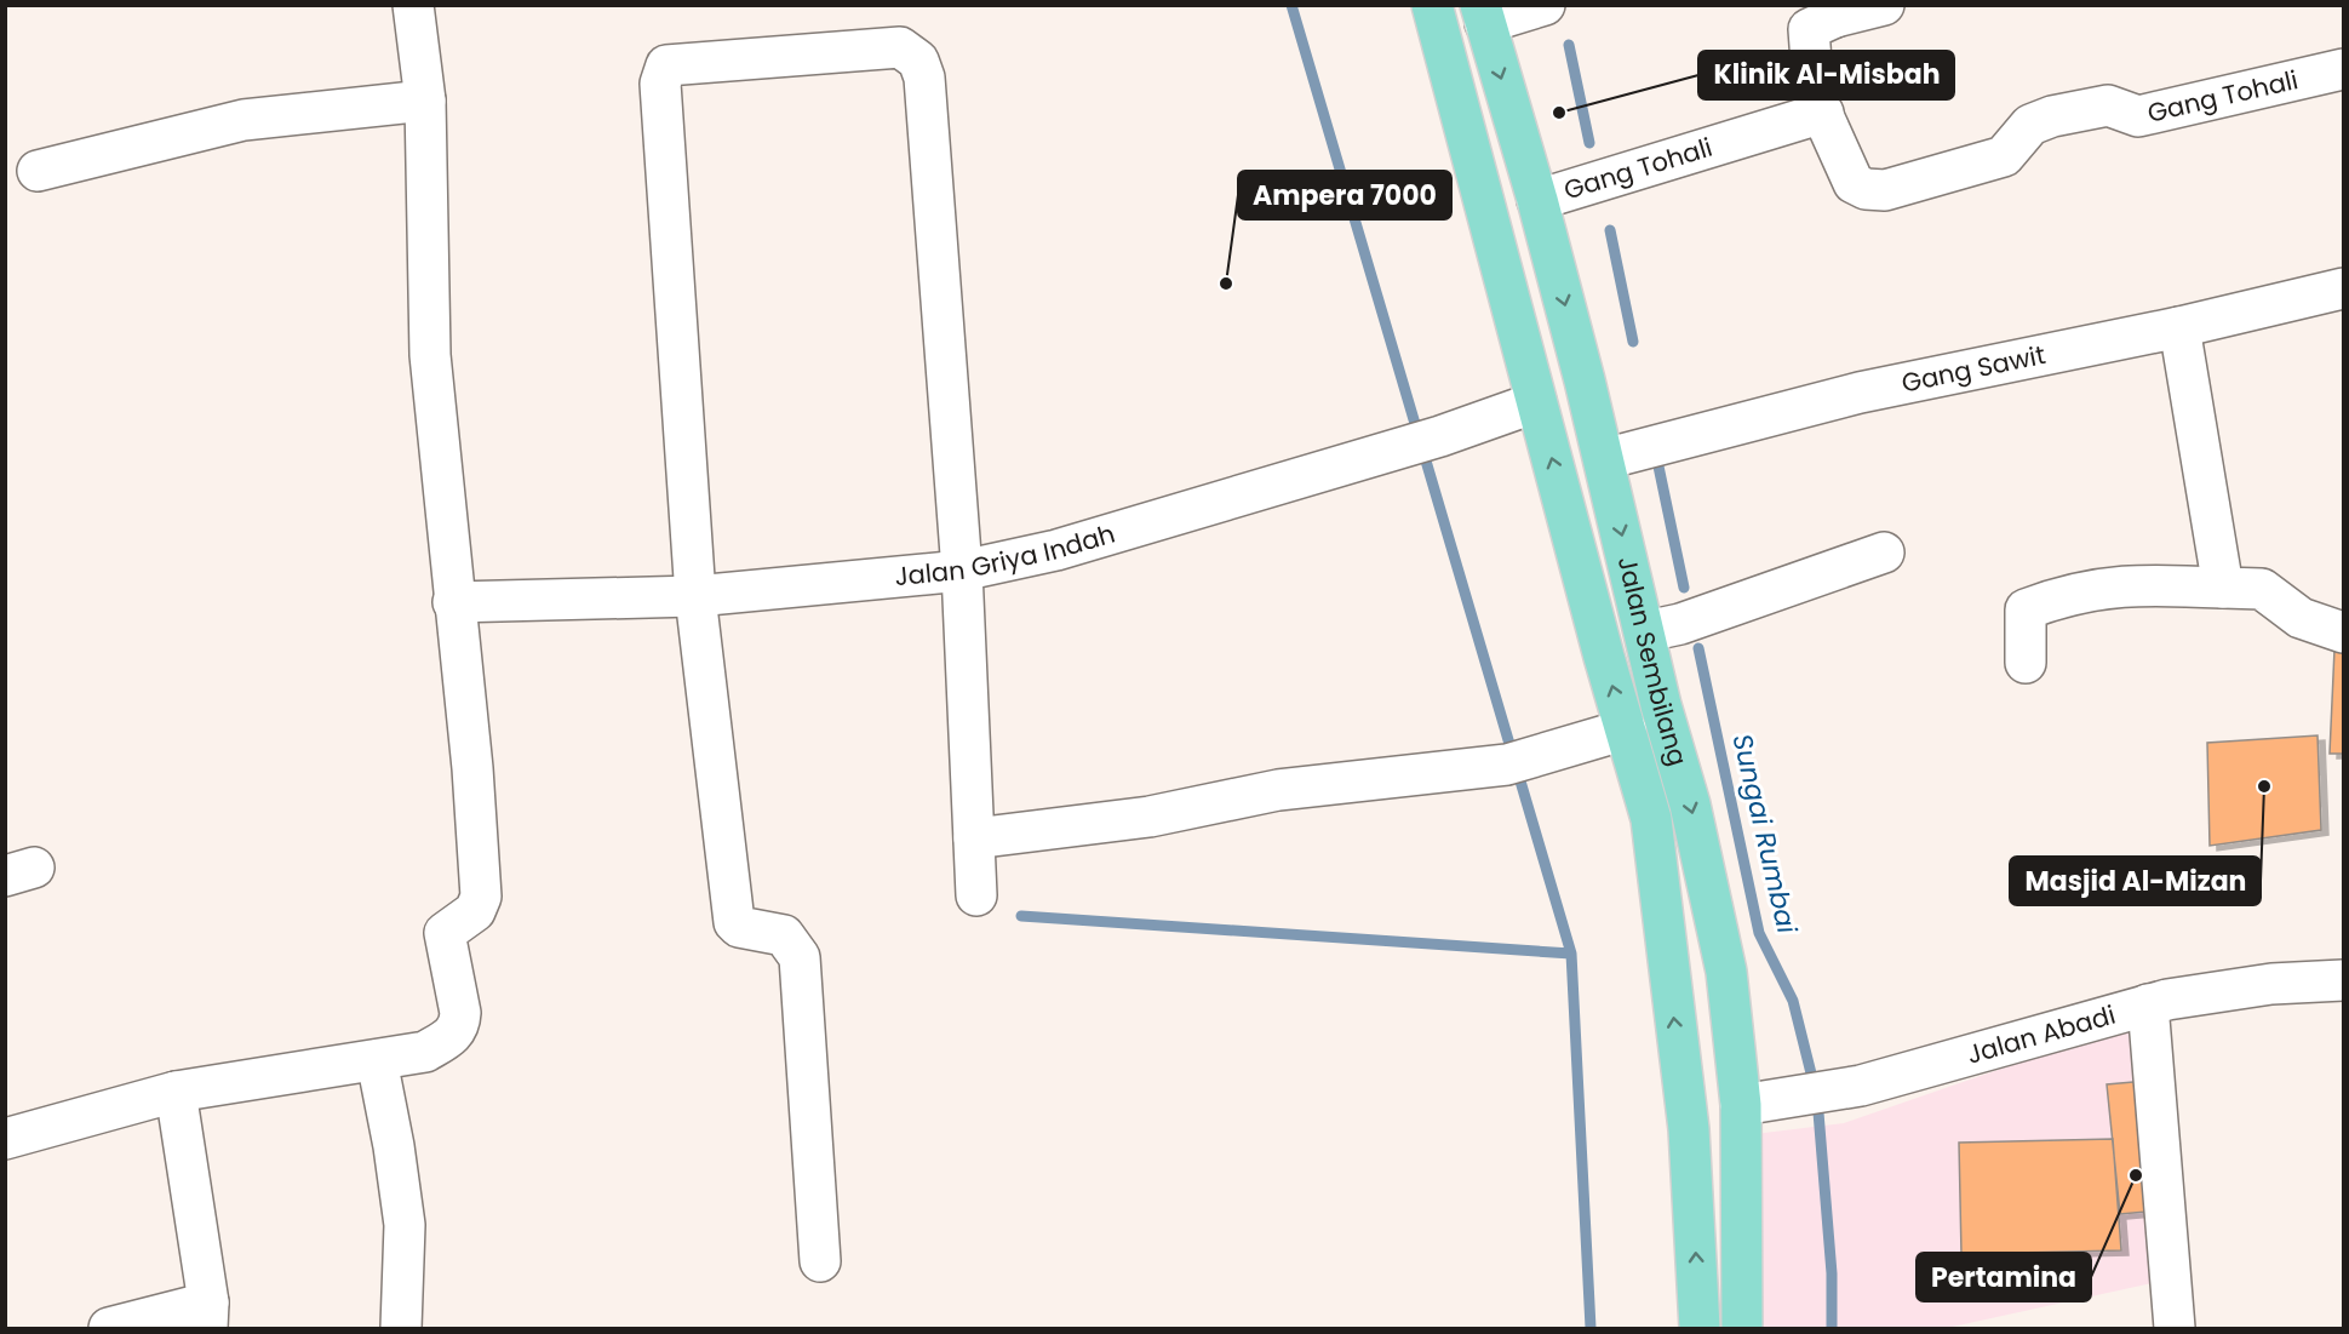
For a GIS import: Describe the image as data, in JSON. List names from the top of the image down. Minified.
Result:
{"streets":{"main road":["Jalan Sembilang"],"street":["Gang Tohali","Gang Sawit","Jalan Griya Indah","Jalan Abadi"]},"crossings":[["Gang Tohali","Jalan Sembilang"],["Gang Sawit","Jalan Sembilang"],["Jalan Griya Indah","Jalan Sembilang"],["Jalan Sembilang","Jalan Abadi"]],"water":["Sungai Rumbai"],"places":["Klinik Al-Misbah","Ampera 7000","Masjid Al-Mizan","Pertamina"]}
